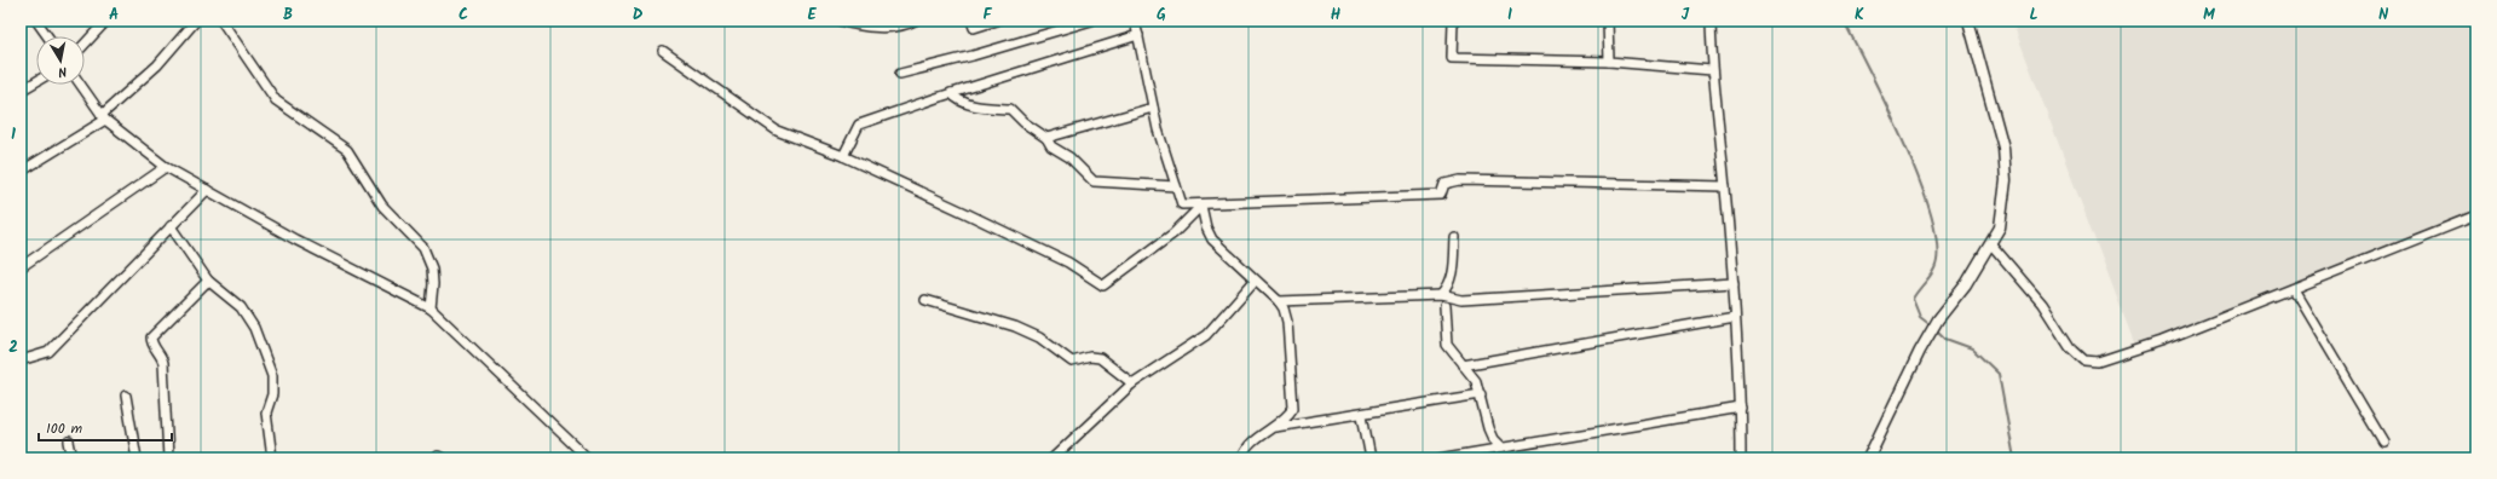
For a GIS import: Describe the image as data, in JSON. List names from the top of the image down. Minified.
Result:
{"scale_bar":"100 m","north":"bottom","grid":{"columns":["A","B","C","D","E","F","G","H","I","J","K","L","M","N"],"rows":["1","2"]}}
